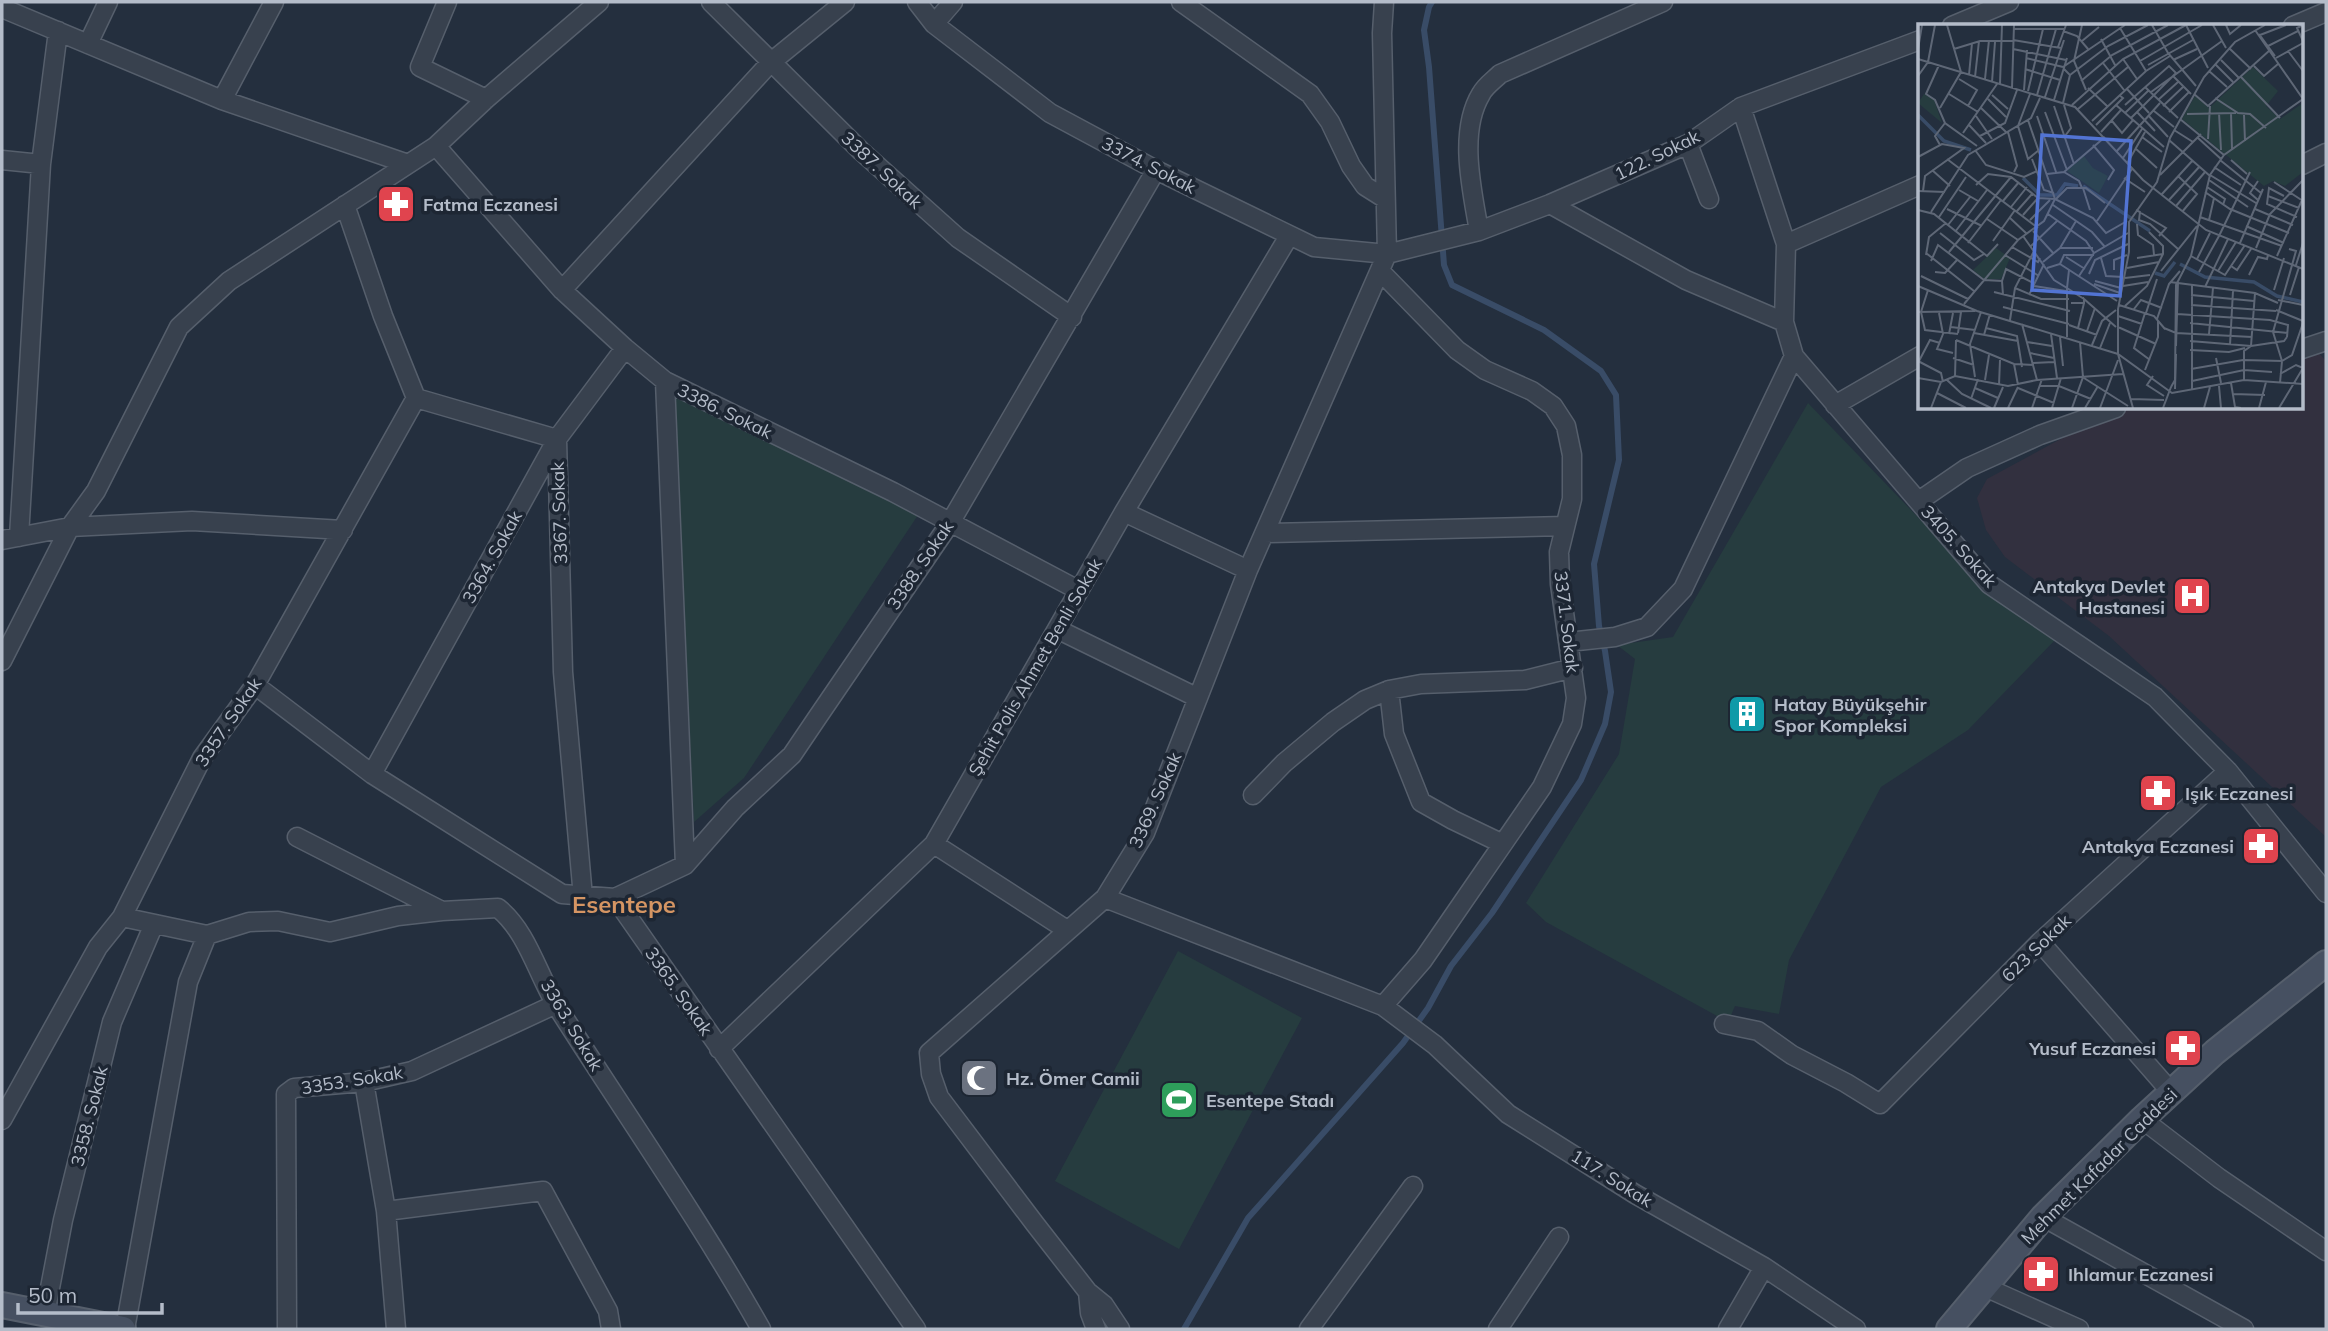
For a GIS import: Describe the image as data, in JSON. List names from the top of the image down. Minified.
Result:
{"streets":{"main road":["Mehmet Kafadar Caddesi"],"street":["122. Sokak","3374. Sokak","3387. Sokak","3386. Sokak","3367. Sokak","3405. Sokak","3364. Sokak","3388. Sokak","3371. Sokak","Şehit Polis Ahmet Benli Sokak","3357. Sokak","3369. Sokak","623 Sokak","3365. Sokak","3363. Sokak","3353. Sokak","3358. Sokak","117. Sokak"]},"crossings":[["122. Sokak","3374. Sokak"],["122. Sokak","3405. Sokak"],["122. Sokak","3371. Sokak"],["122. Sokak","3369. Sokak"],["3374. Sokak","3388. Sokak"],["3374. Sokak","3371. Sokak"],["3374. Sokak","Şehit Polis Ahmet Benli Sokak"],["3374. Sokak","3369. Sokak"],["3387. Sokak","3388. Sokak"],["3386. Sokak","3364. Sokak"],["3386. Sokak","3388. Sokak"],["3386. Sokak","Şehit Polis Ahmet Benli Sokak"],["3367. Sokak","3364. Sokak"],["3367. Sokak","3357. Sokak"],["3405. Sokak","623 Sokak"],["3388. Sokak","3365. Sokak"],["3371. Sokak","3369. Sokak"],["3371. Sokak","117. Sokak"],["Şehit Polis Ahmet Benli Sokak","3365. Sokak"],["3369. Sokak","117. Sokak"],["3363. Sokak","3353. Sokak"]],"districts":["Esentepe"],"places":{"pharmacy":["Fatma Eczanesi","Işık Eczanesi","Antakya Eczanesi","Yusuf Eczanesi","Ihlamur Eczanesi"],"hospital":["Antakya Devlet Hastanesi"],"building":["Hatay Büyükşehir Spor Kompleksi"],"mosque":["Hz. Ömer Camii"],"sports":["Esentepe Stadı"]},"scale_bar":"50 m"}
